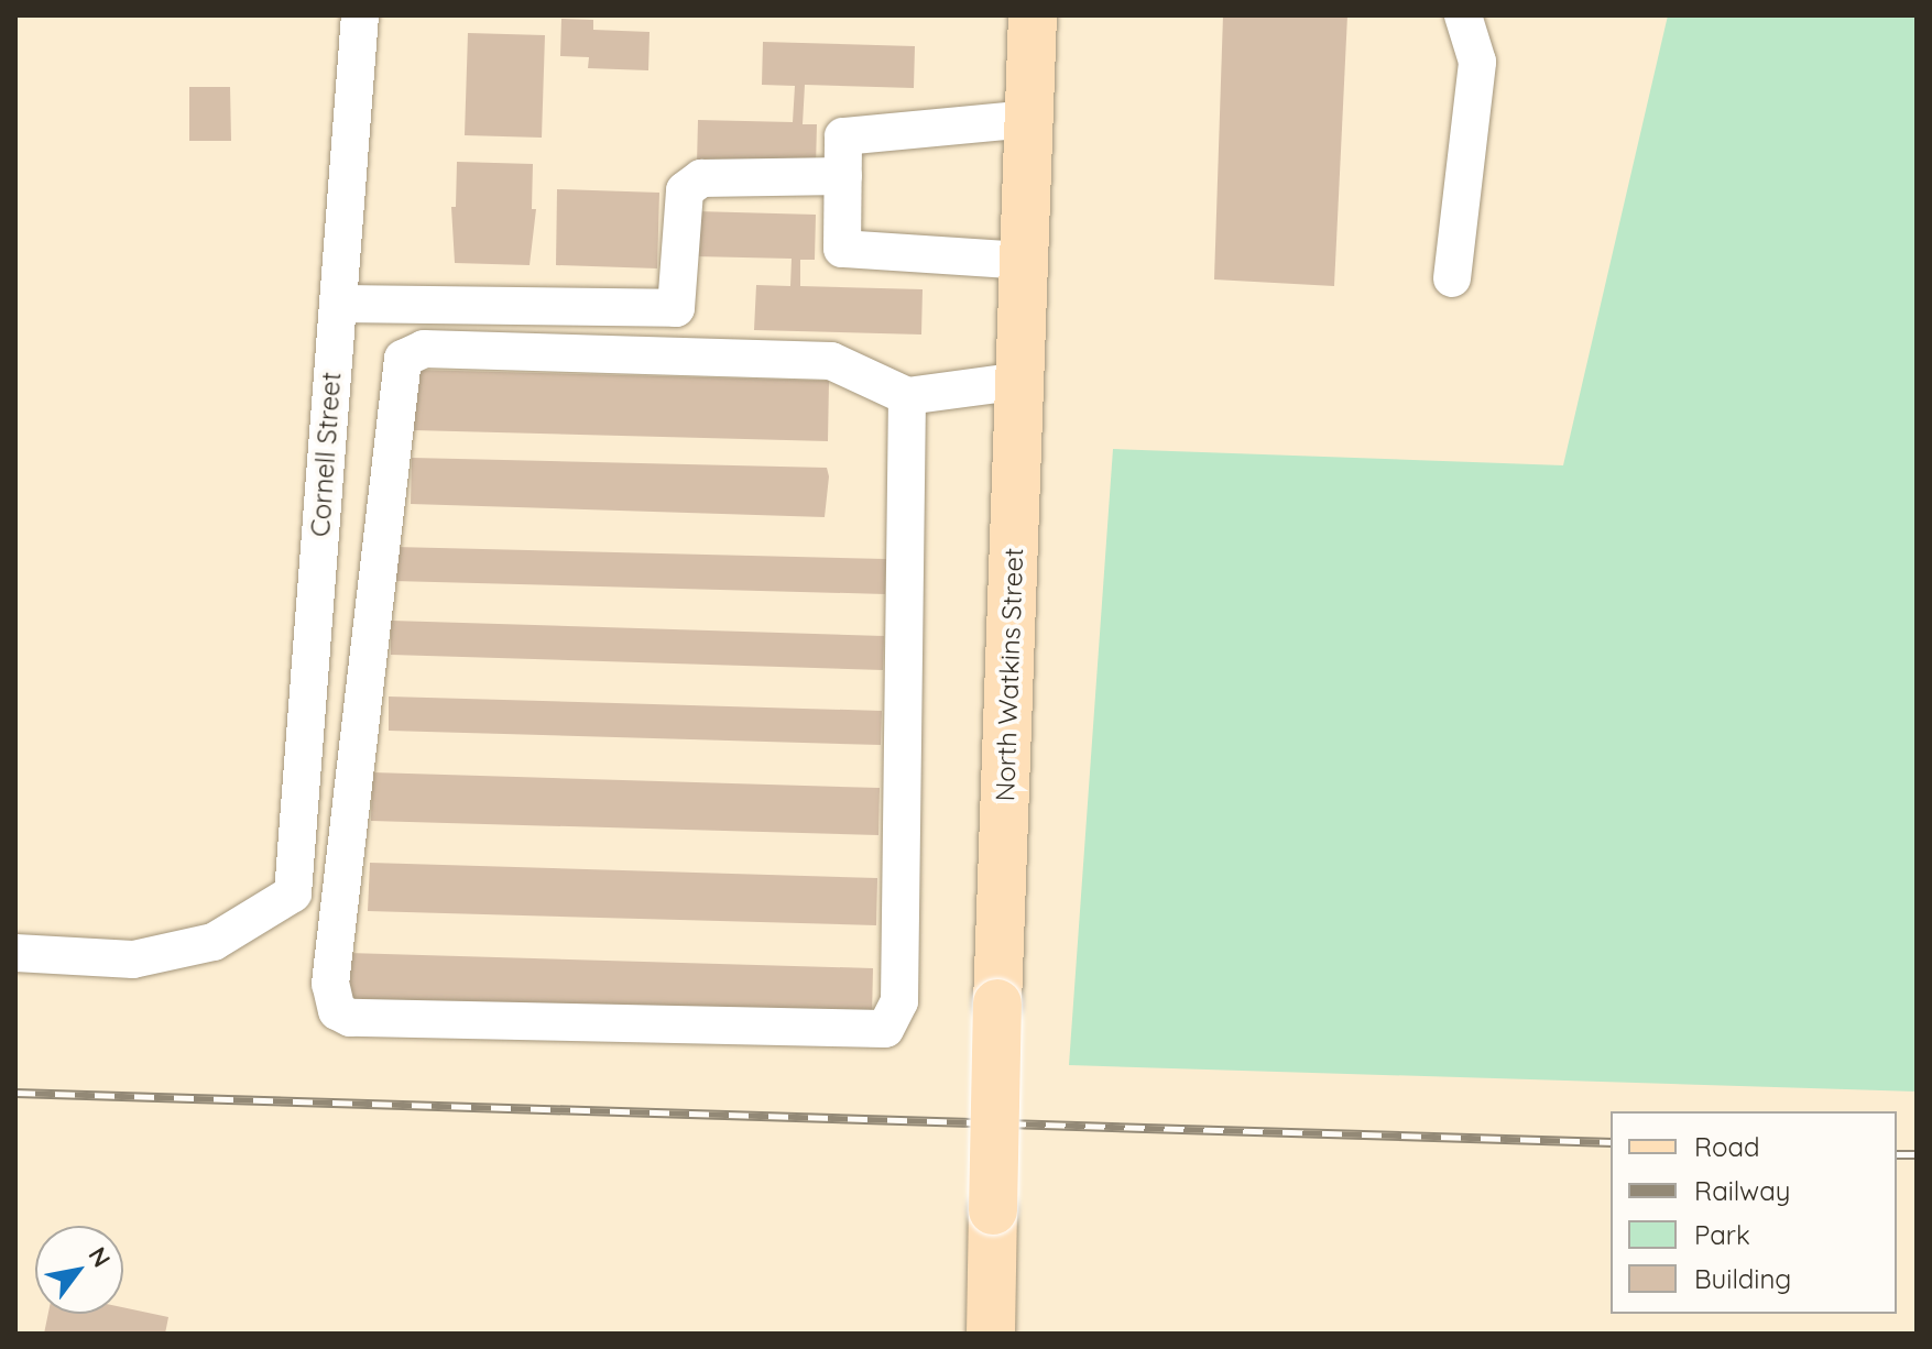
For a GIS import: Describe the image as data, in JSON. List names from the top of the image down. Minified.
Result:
{"streets":{"main road":["North Watkins Street"],"street":["Cornell Street"]},"legend":["Road","Railway","Park","Building"],"north":"top right"}
